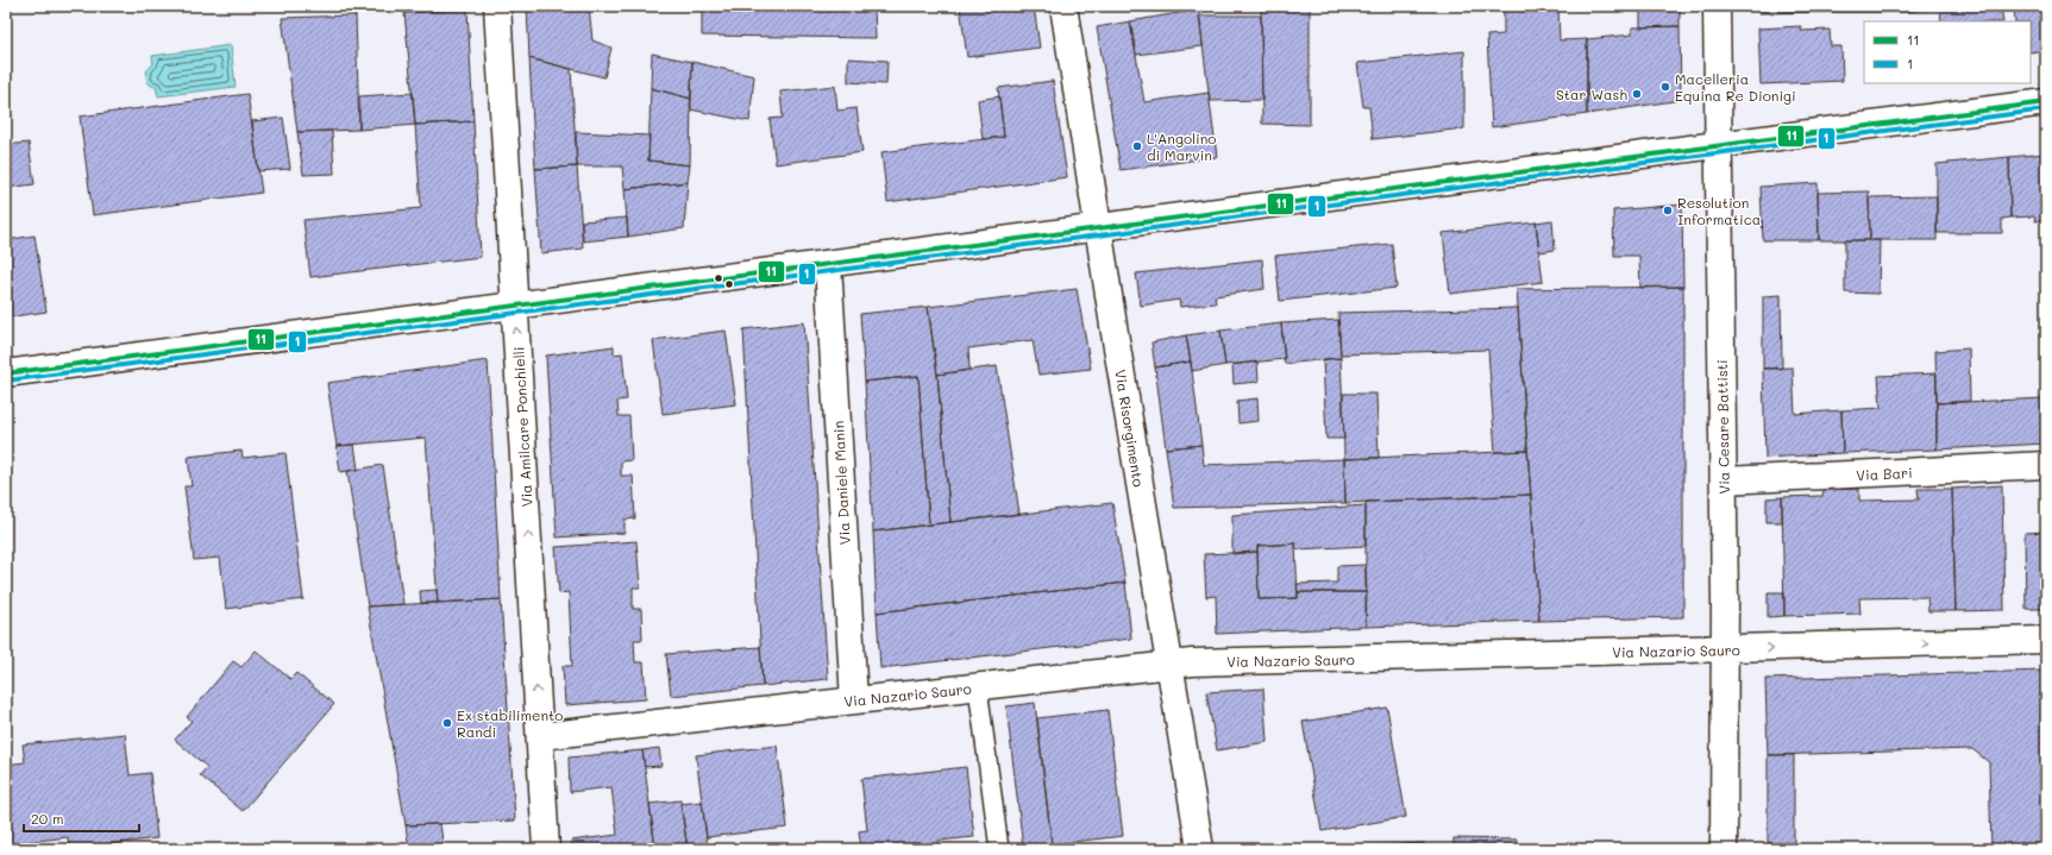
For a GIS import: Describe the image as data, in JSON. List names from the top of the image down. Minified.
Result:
{"streets":{"street":["Via Amilcare Ponchielli","Via Cesare Battisti","Via Risorgimento","Via Bari","Via Daniele Manin","Via Nazario Sauro"]},"crossings":[["Via Amilcare Ponchielli","Via Nazario Sauro"],["Via Cesare Battisti","Via Bari"],["Via Cesare Battisti","Via Nazario Sauro"],["Via Risorgimento","Via Nazario Sauro"],["Via Daniele Manin","Via Nazario Sauro"]],"one_way":["Via Amilcare Ponchielli"],"places":["Macelleria Equina Re Dionigi","Star Wash","L'Angolino di Marvin","Resolution Informatica","Ex stabilimento Randi"],"lines":["transit line 11","transit line 1"],"legend":["11","1"],"scale_bar":"20 m"}
